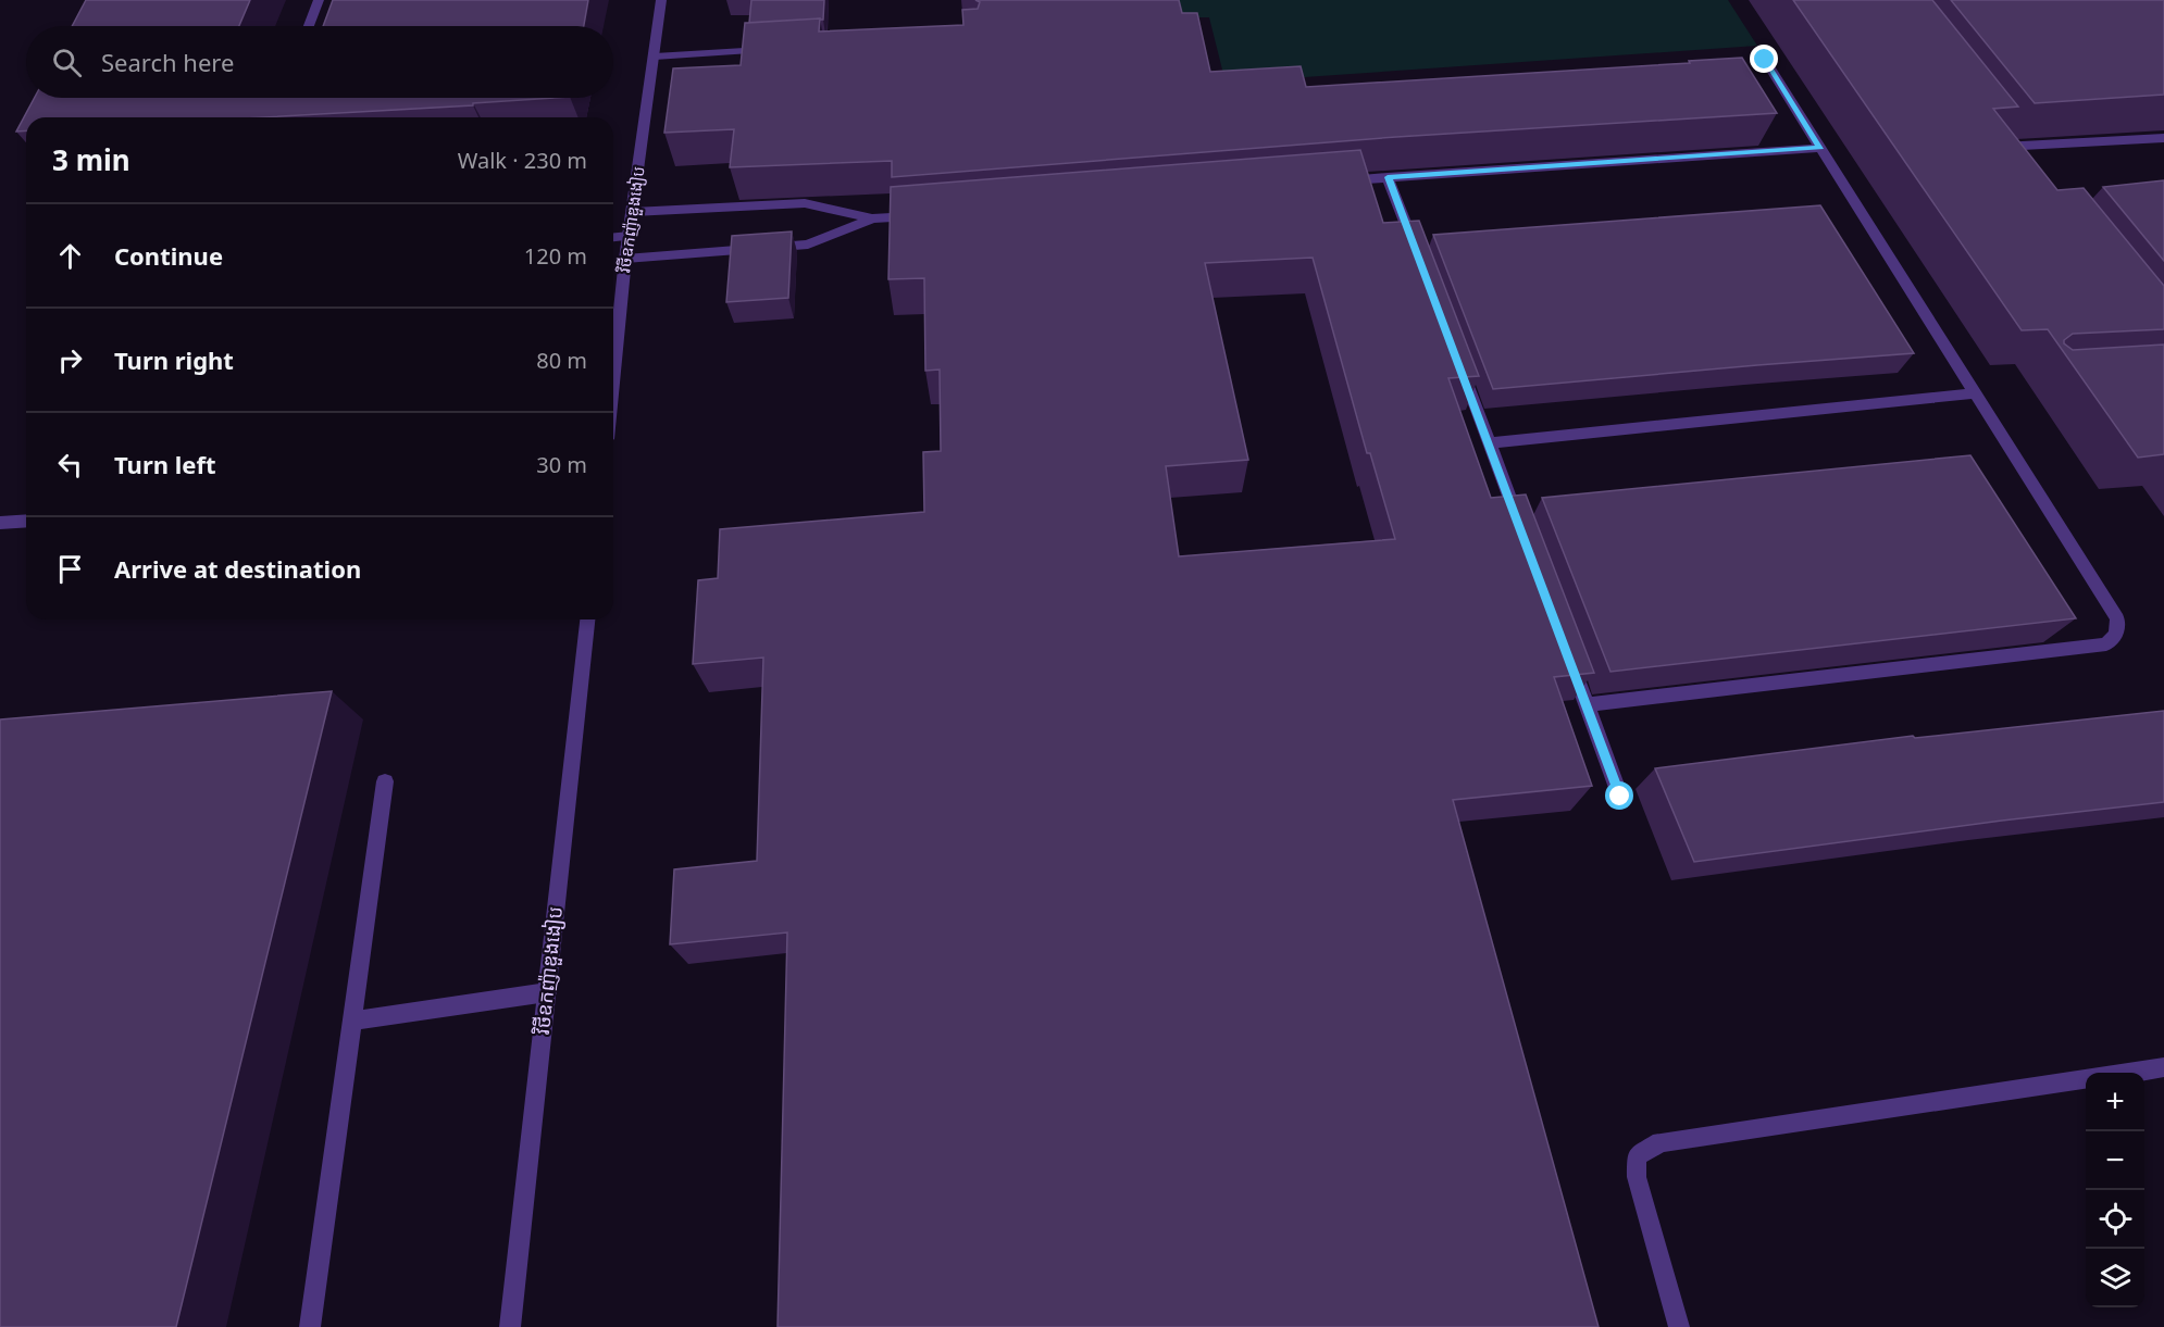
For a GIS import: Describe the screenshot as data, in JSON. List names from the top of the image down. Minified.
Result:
{"streets":{"street":["វិថីឧកញ៉ាឌួងងៀប"]},"page":{"search":"Search here","heading":["3 min","Walk · 230 m"],"list":[["Continue","120 m"],["Turn right","80 m"],["Turn left","30 m"],"Arrive at destination"],"map_buttons":["+","−"]}}
